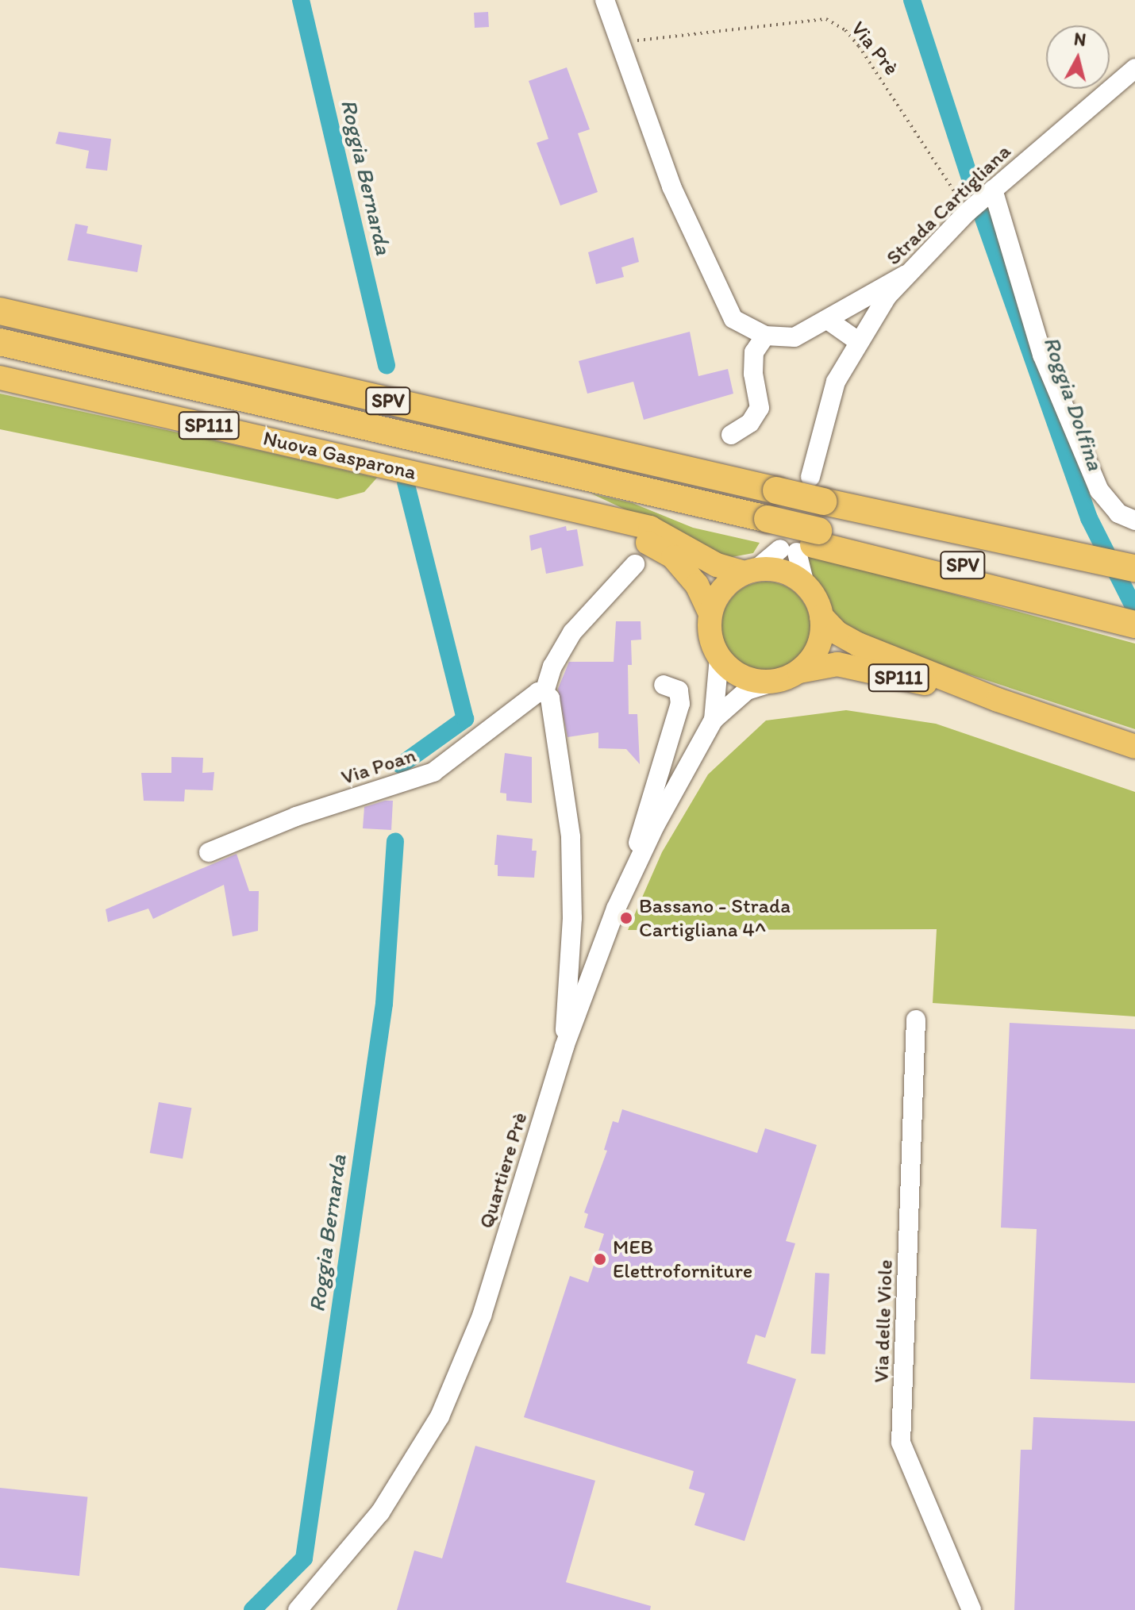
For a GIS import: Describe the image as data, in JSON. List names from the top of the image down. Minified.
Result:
{"streets":{"highway":["SPV"],"main road":["SP111","Nuova Gasparona"],"street":["Strada Cartigliana","Via Poan","Quartiere Prè","Via delle Viole"],"path":["Via Prè"]},"crossings":[["Via Prè","Strada Cartigliana"],["SP111","Nuova Gasparona"],["SP111","Quartiere Prè"],["Nuova Gasparona","Quartiere Prè"]],"water":["Roggia Bernarda","Roggia Dolfina"],"places":["Bassano - Strada Cartigliana 4^","MEB Elettroforniture"],"north":"top"}
